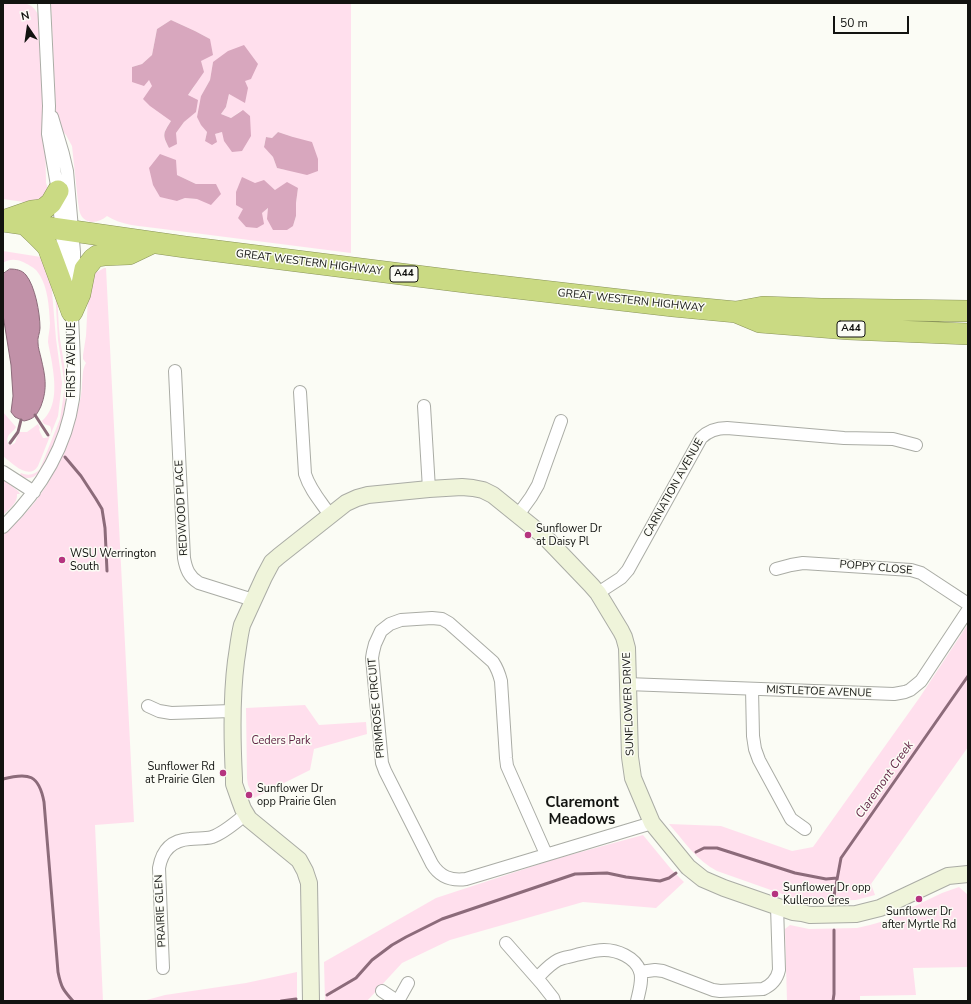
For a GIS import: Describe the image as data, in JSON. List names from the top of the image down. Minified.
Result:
{"streets":{"highway":["GREAT WESTERN HIGHWAY","A44"],"street":["FIRST AVENUE","CARNATION AVENUE","REDWOOD PLACE","POPPY CLOSE","MISTLETOE AVENUE","SUNFLOWER DRIVE","PRIMROSE CIRCUIT","PRAIRIE GLEN"]},"crossings":[["GREAT WESTERN HIGHWAY","FIRST AVENUE"],["CARNATION AVENUE","SUNFLOWER DRIVE"],["REDWOOD PLACE","SUNFLOWER DRIVE"],["MISTLETOE AVENUE","SUNFLOWER DRIVE"],["SUNFLOWER DRIVE","PRIMROSE CIRCUIT"],["SUNFLOWER DRIVE","PRAIRIE GLEN"]],"districts":["Claremont Meadows"],"water":["Claremont Creek"],"parks":["Ceders Park"],"places":["Sunflower Dr at Daisy Pl","WSU Werrington South","Sunflower Rd at Prairie Glen","Sunflower Dr opp Prairie Glen","Sunflower Dr opp Kulleroo Cres","Sunflower Dr after Myrtle Rd"],"scale_bar":"50 m","north":"top"}
